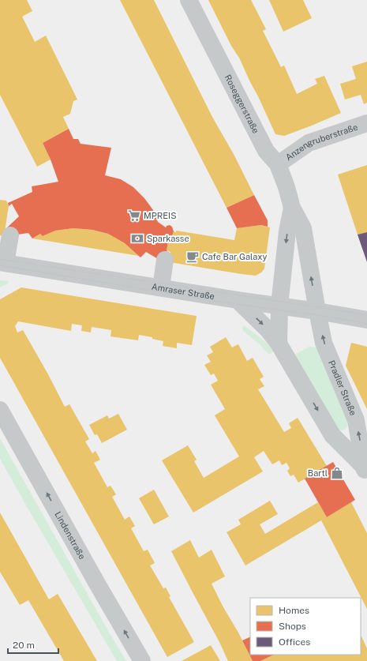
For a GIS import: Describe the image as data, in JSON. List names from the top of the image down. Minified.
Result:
{"streets":{"street":["Roseggerstraße","Anzengruberstraße","Amraser Straße","Pradler Straße","Lindenstraße"]},"crossings":[["Roseggerstraße","Anzengruberstraße"],["Roseggerstraße","Amraser Straße"],["Roseggerstraße","Pradler Straße"],["Amraser Straße","Pradler Straße"]],"one_way":["Lindenstraße"],"places":{"supermarket":["MPREIS"],"bank":["Sparkasse"],"cafe":["Cafe Bar Galaxy"],"shop":["Bartl"]},"legend":["Homes","Shops","Offices"],"scale_bar":"20 m"}
